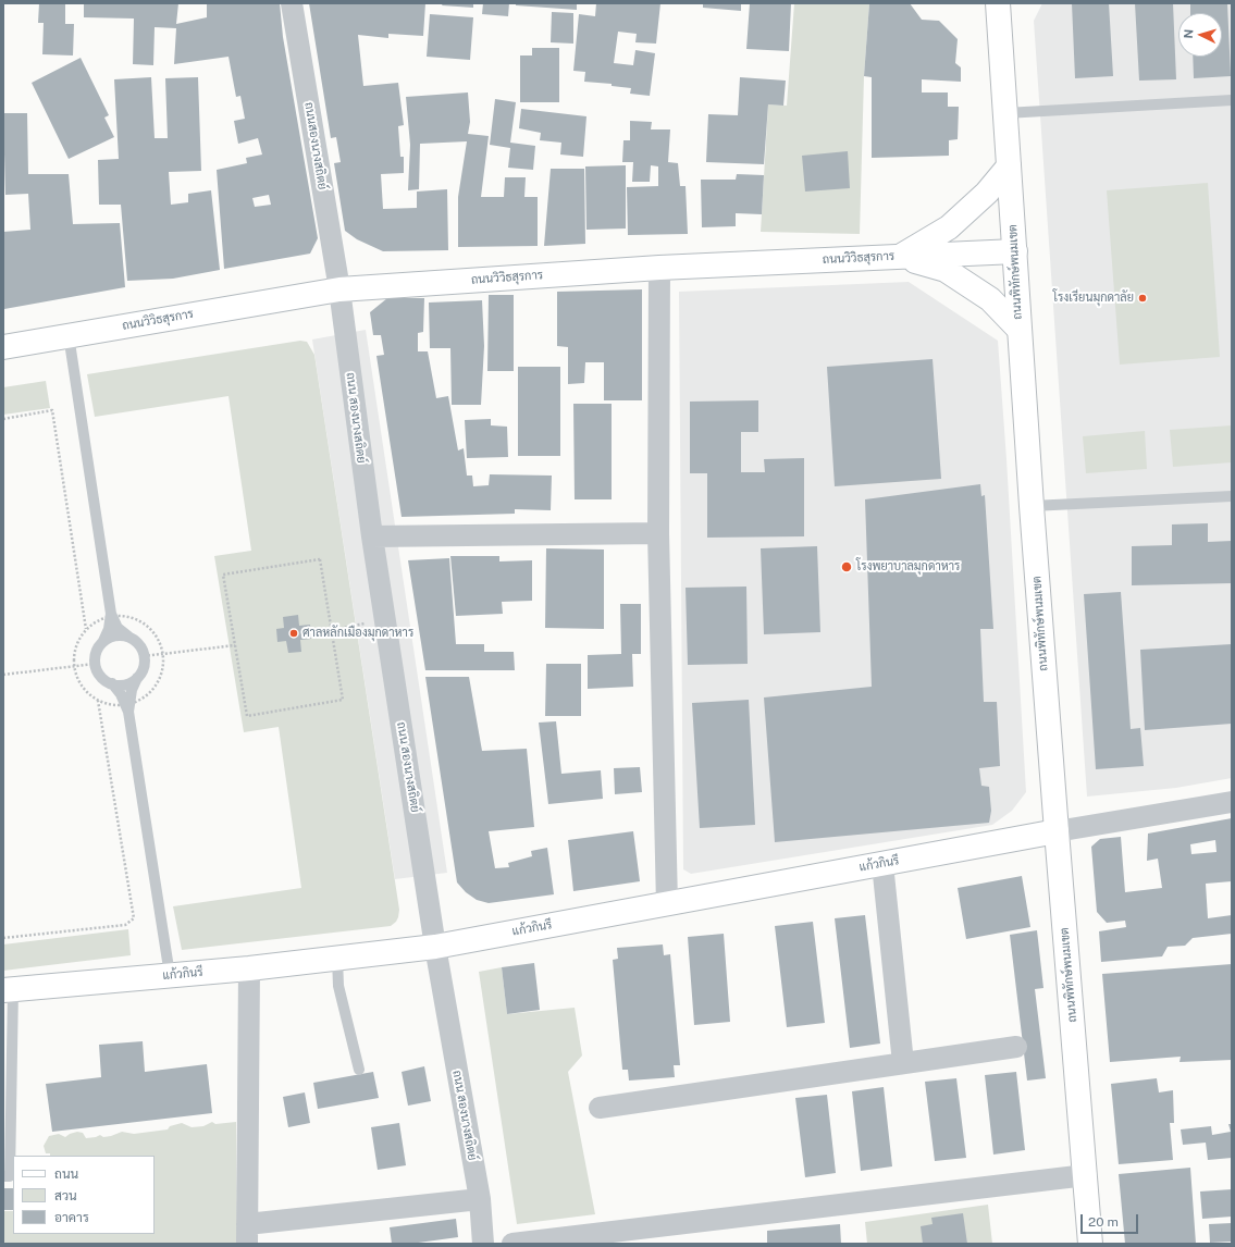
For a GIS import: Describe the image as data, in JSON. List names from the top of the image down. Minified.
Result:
{"streets":{"main road":["ถนนวิวิธสุรการ","ถนนพิทักษ์พนมเขต","แก้วกินรี"],"street":["ถนนสองนางสถิตย์","ถนน สองนางสถิตย์"]},"crossings":[["ถนนสองนางสถิตย์","ถนนวิวิธสุรการ"],["ถนนสองนางสถิตย์","ถนน สองนางสถิตย์"],["ถนนวิวิธสุรการ","ถนนพิทักษ์พนมเขต"],["ถนนวิวิธสุรการ","ถนน สองนางสถิตย์"],["ถนนพิทักษ์พนมเขต","แก้วกินรี"],["ถนน สองนางสถิตย์","แก้วกินรี"]],"places":["โรงเรียนมุกดาลัย","โรงพยาบาลมุกดาหาร","ศาลหลักเมืองมุกดาหาร"],"legend":["ถนน","สวน","อาคาร"],"scale_bar":"20 m","north":"left"}
